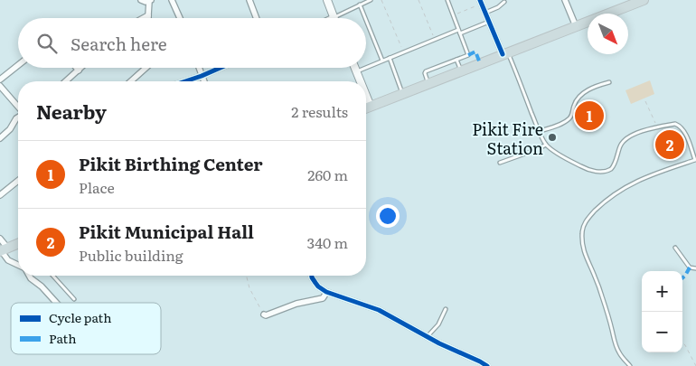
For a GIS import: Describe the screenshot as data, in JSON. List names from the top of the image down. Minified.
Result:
{"places":["Pikit Fire Station"],"legend":["Cycle path","Path"],"north":"bottom right","page":{"search":"Search here","heading":["Nearby","2 results"],"pins":["1","2"],"list":[{"mark":"1","name":"Pikit Birthing Center","note":"Place","value":"260 m"},{"mark":"2","name":"Pikit Municipal Hall","note":"Public building","value":"340 m"}],"map_buttons":["+","−"]}}
